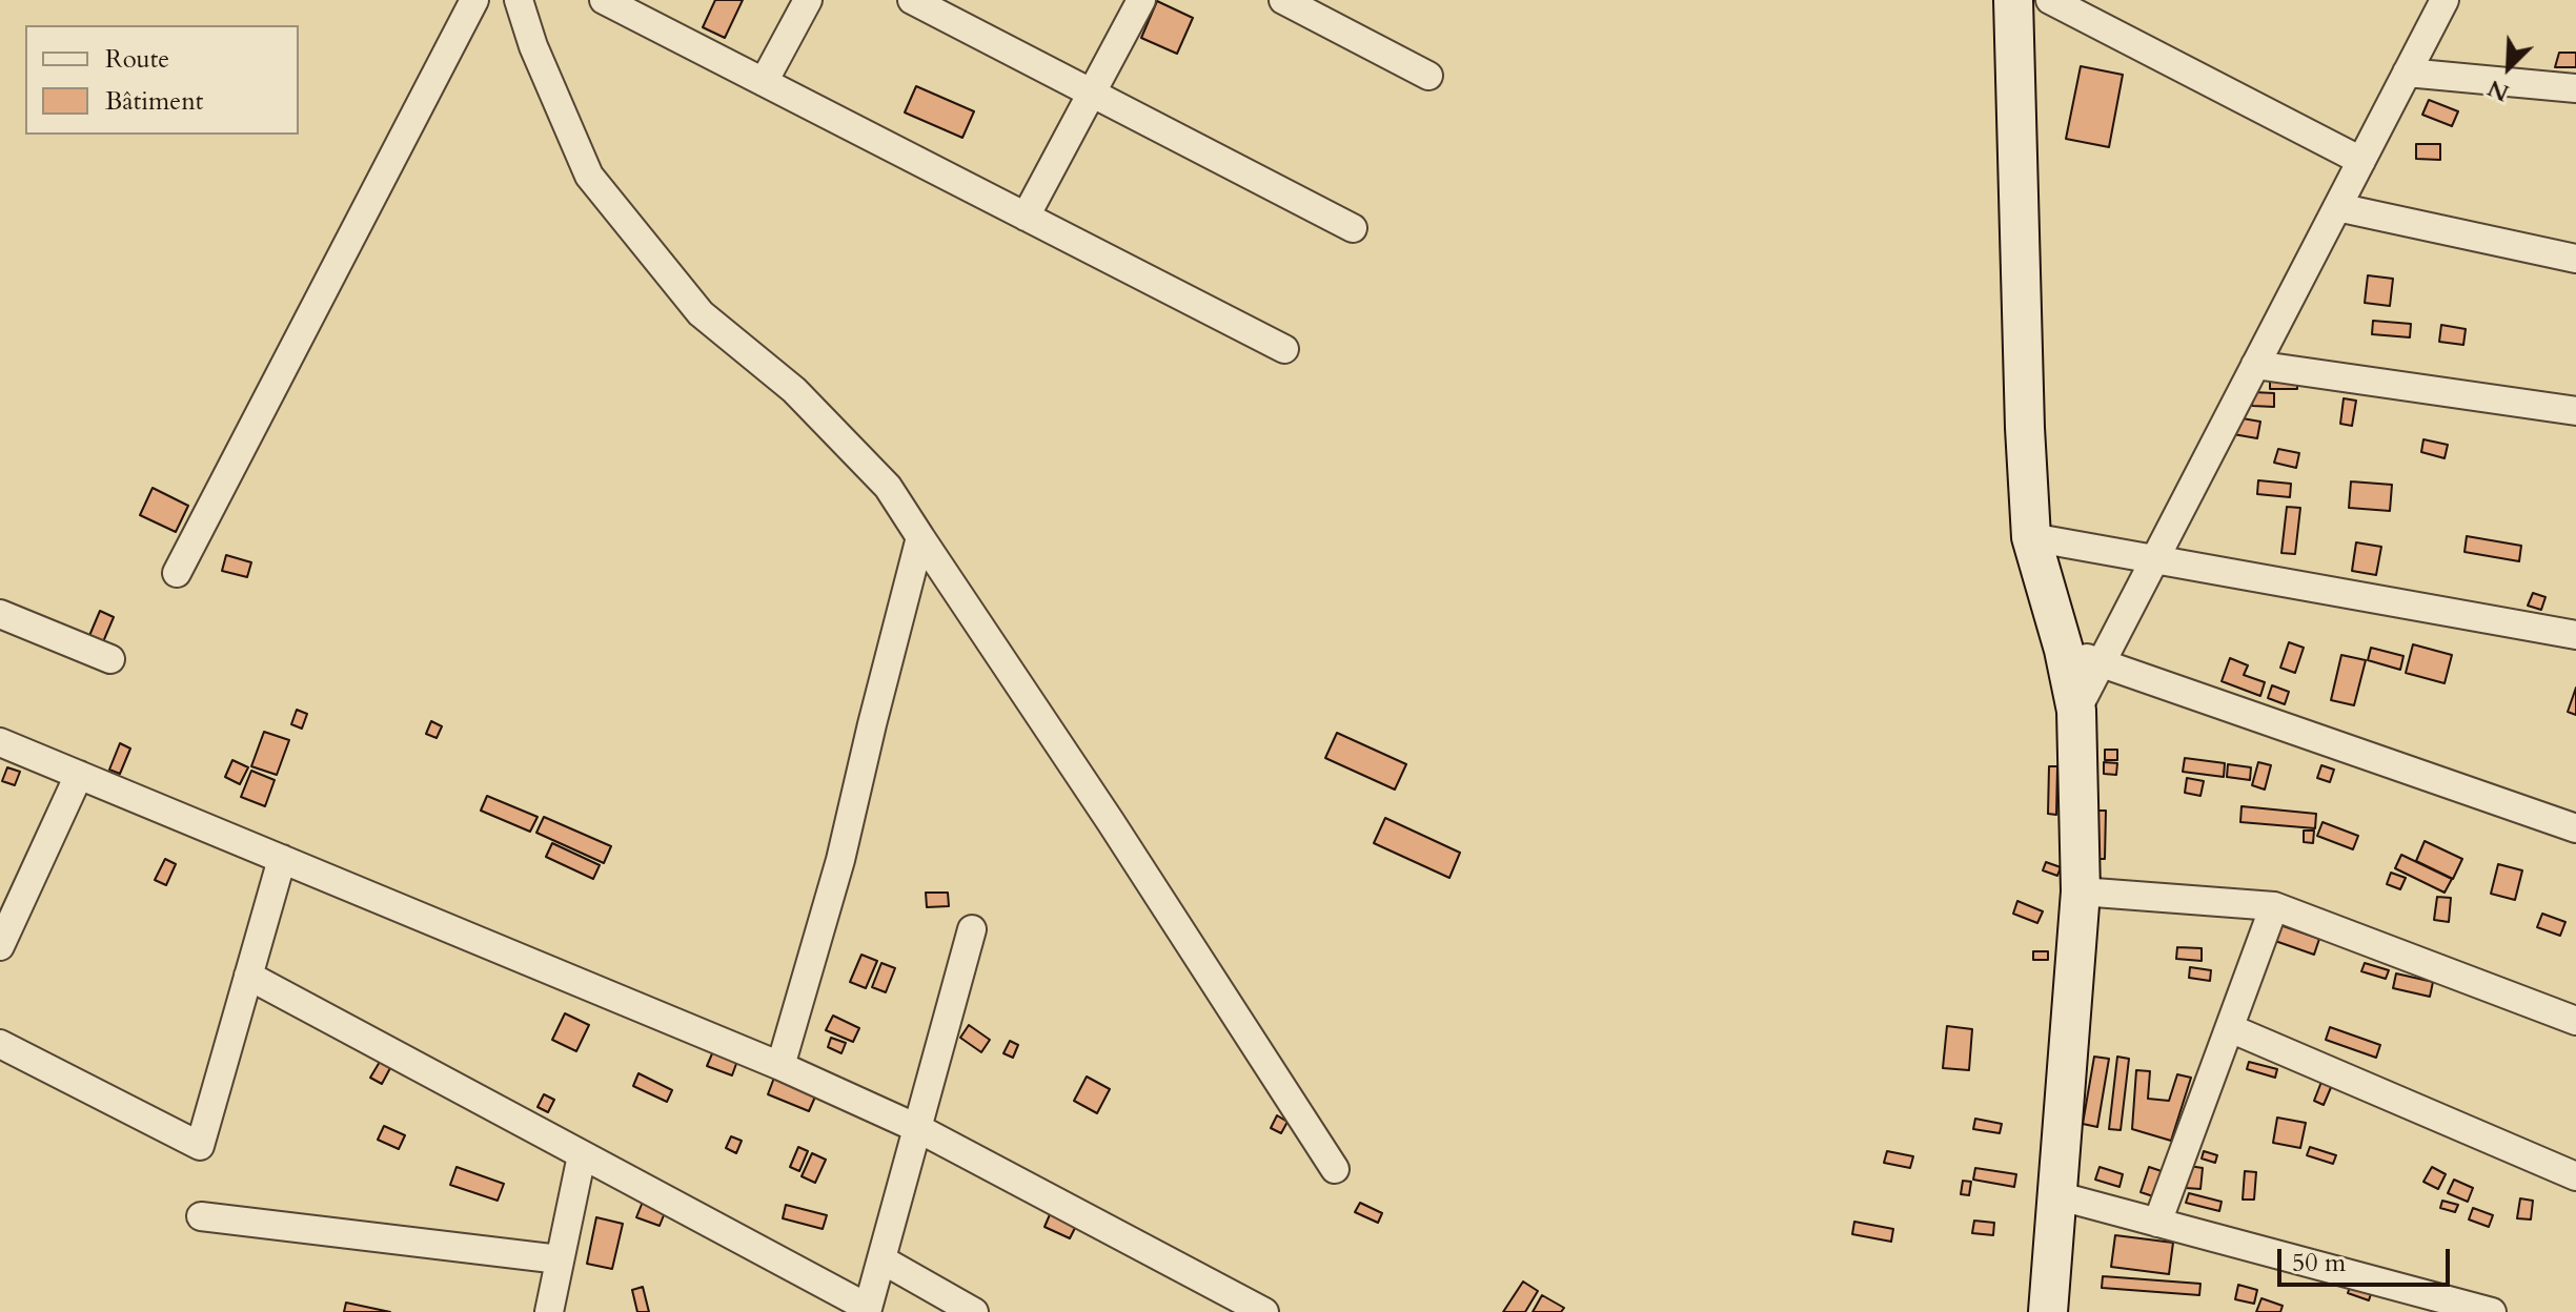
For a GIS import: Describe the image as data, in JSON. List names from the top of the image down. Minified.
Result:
{"legend":["Route","Bâtiment"],"scale_bar":"50 m","north":"bottom left"}
